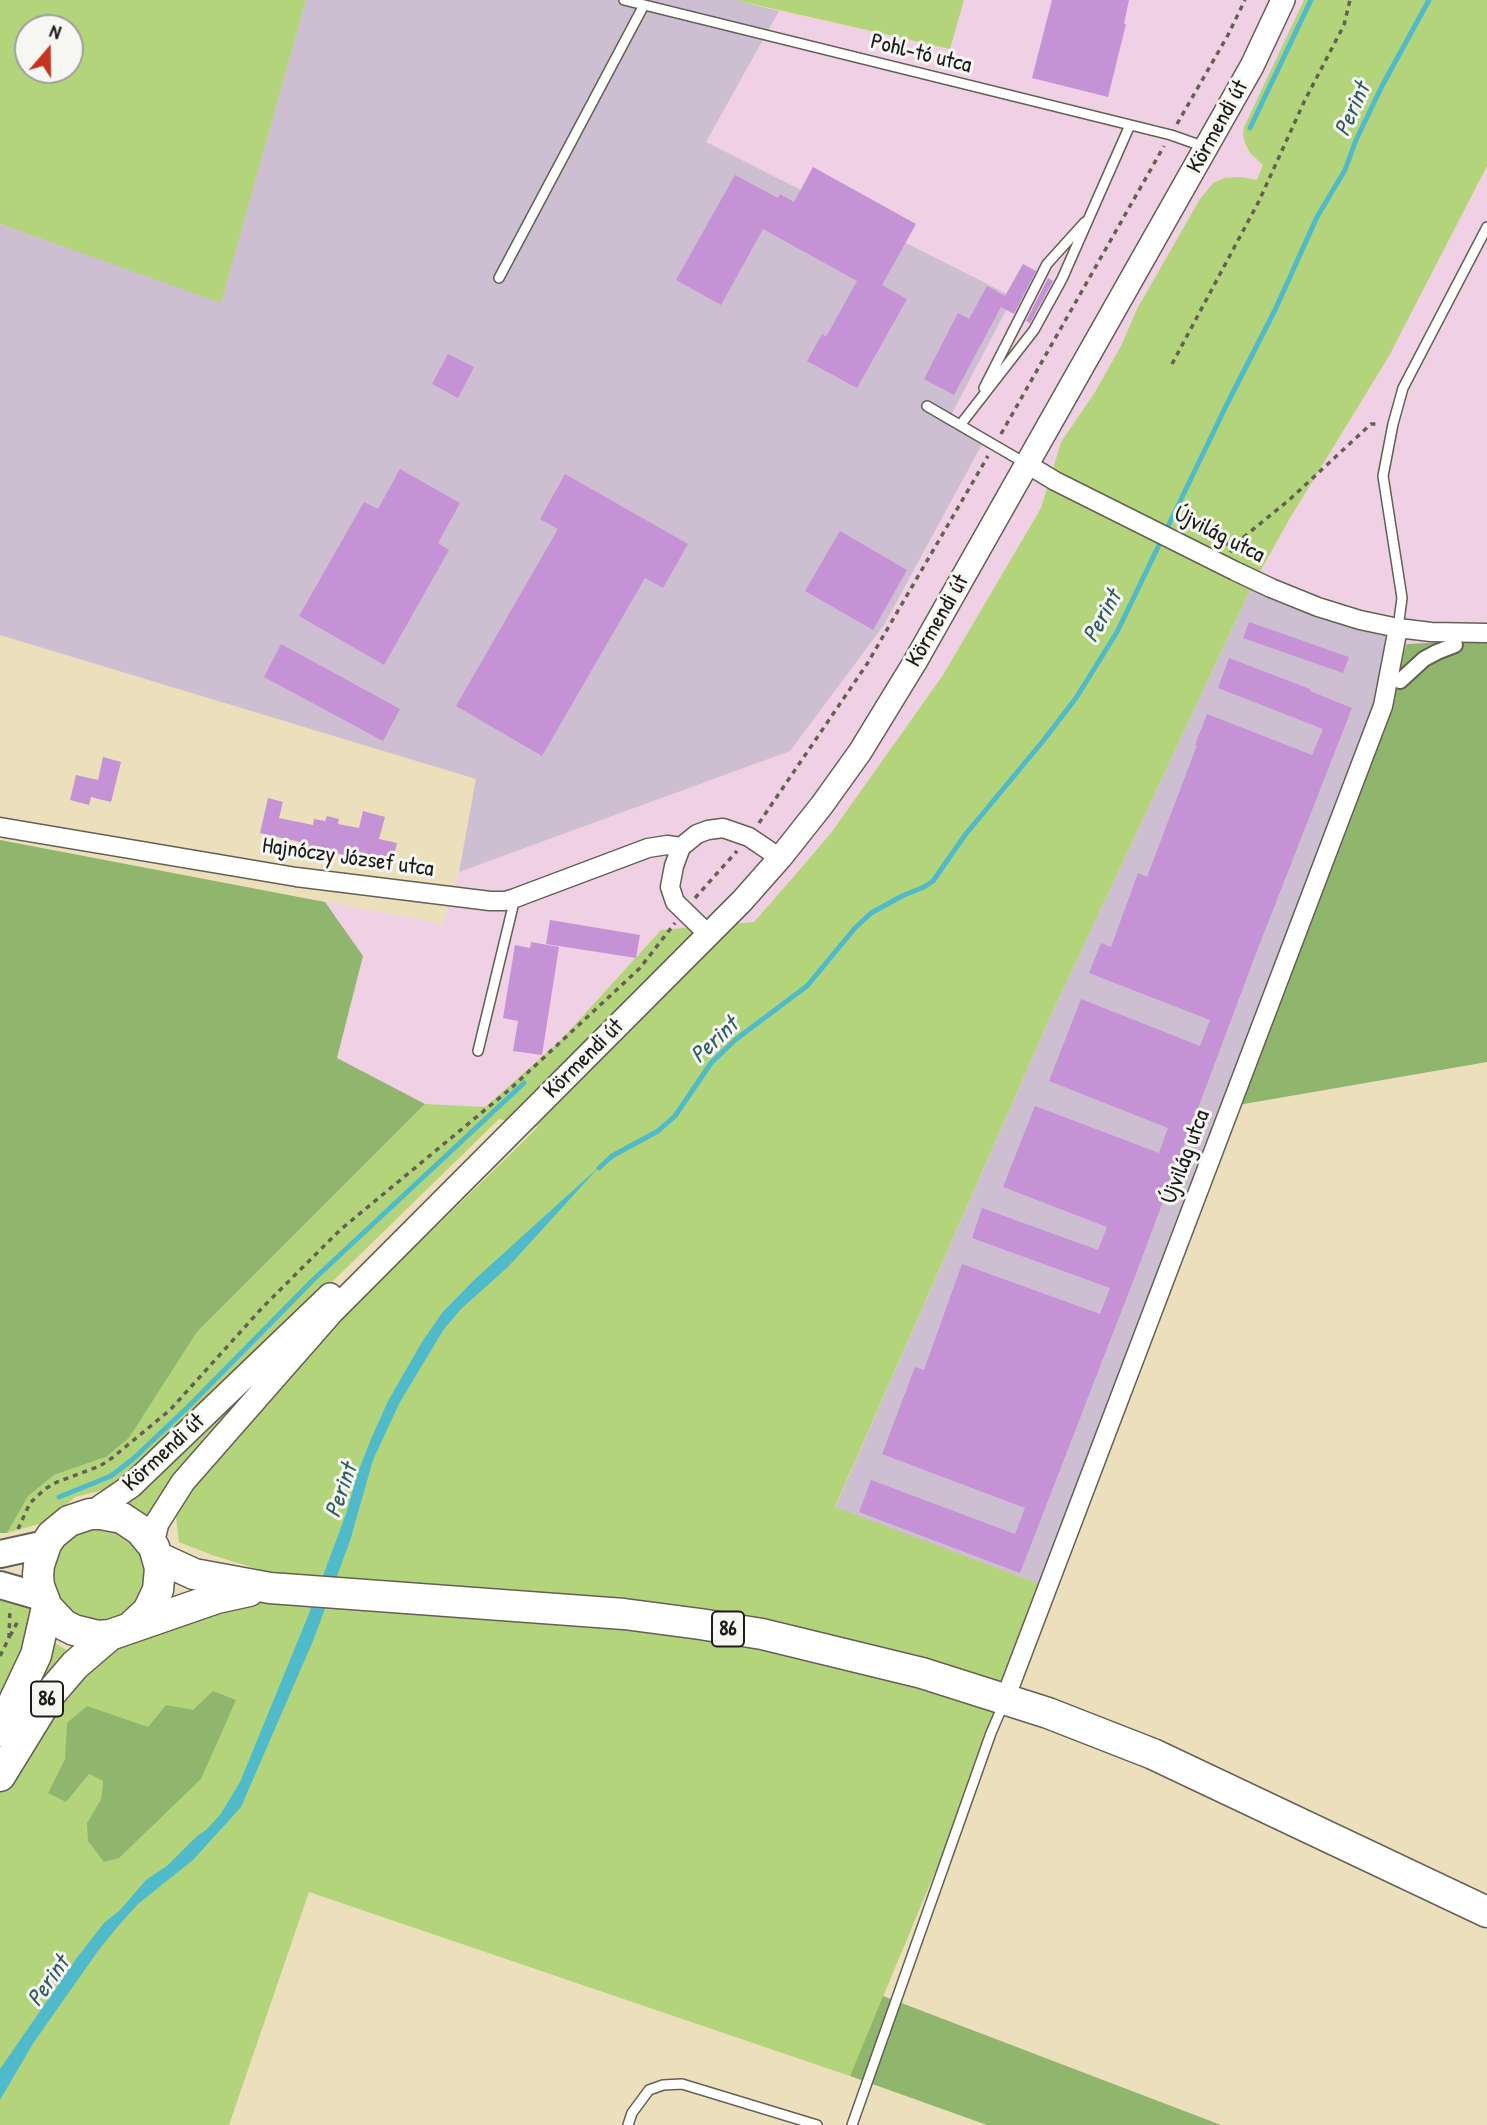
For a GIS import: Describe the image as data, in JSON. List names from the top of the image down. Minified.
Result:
{"streets":{"main road":["86"],"street":["Körmendi út","Újvilág utca","Hajnóczy József utca"],"lane":["Pohl-tó utca"]},"crossings":[["Pohl-tó utca","Körmendi út"],["Körmendi út","Újvilág utca"],["Körmendi út","86"],["Újvilág utca","86"]],"water":["Perint"],"north":"top"}
